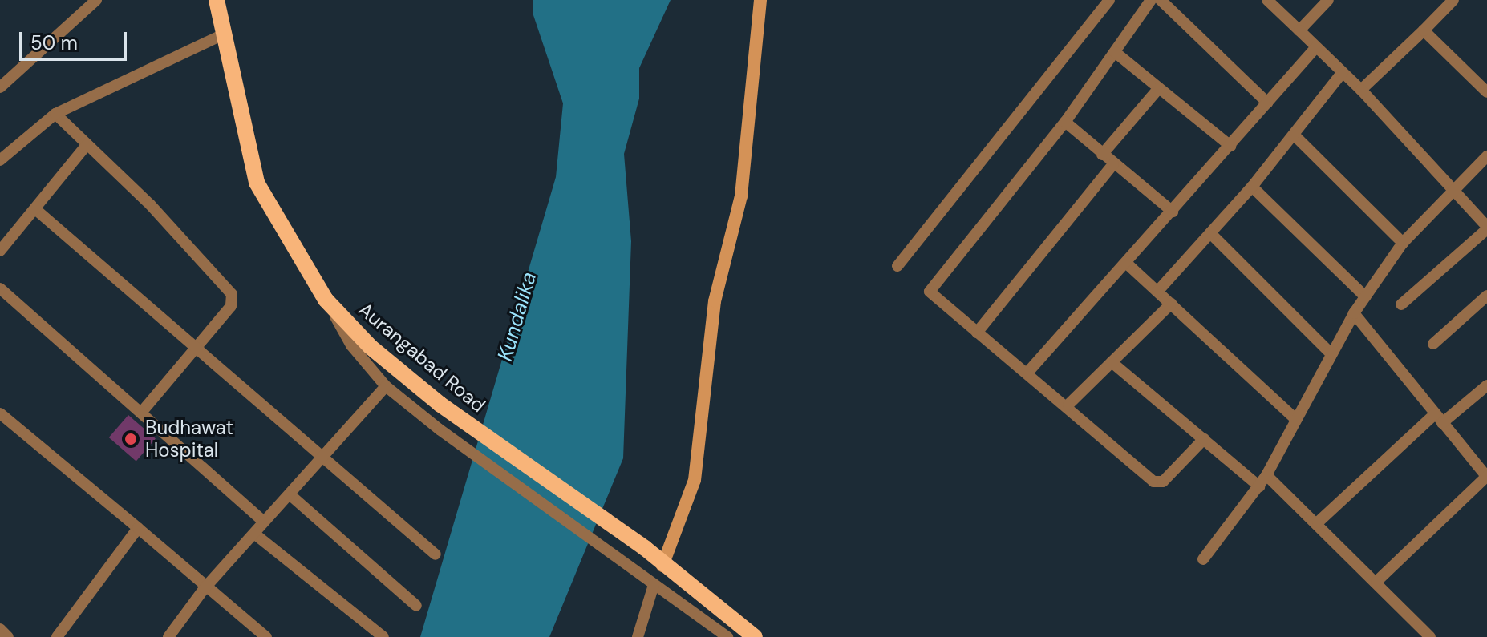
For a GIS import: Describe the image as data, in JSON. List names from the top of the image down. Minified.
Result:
{"streets":{"main road":["Aurangabad Road"]},"water":["Kundalika"],"places":["Budhawat Hospital"],"scale_bar":"50 m"}
